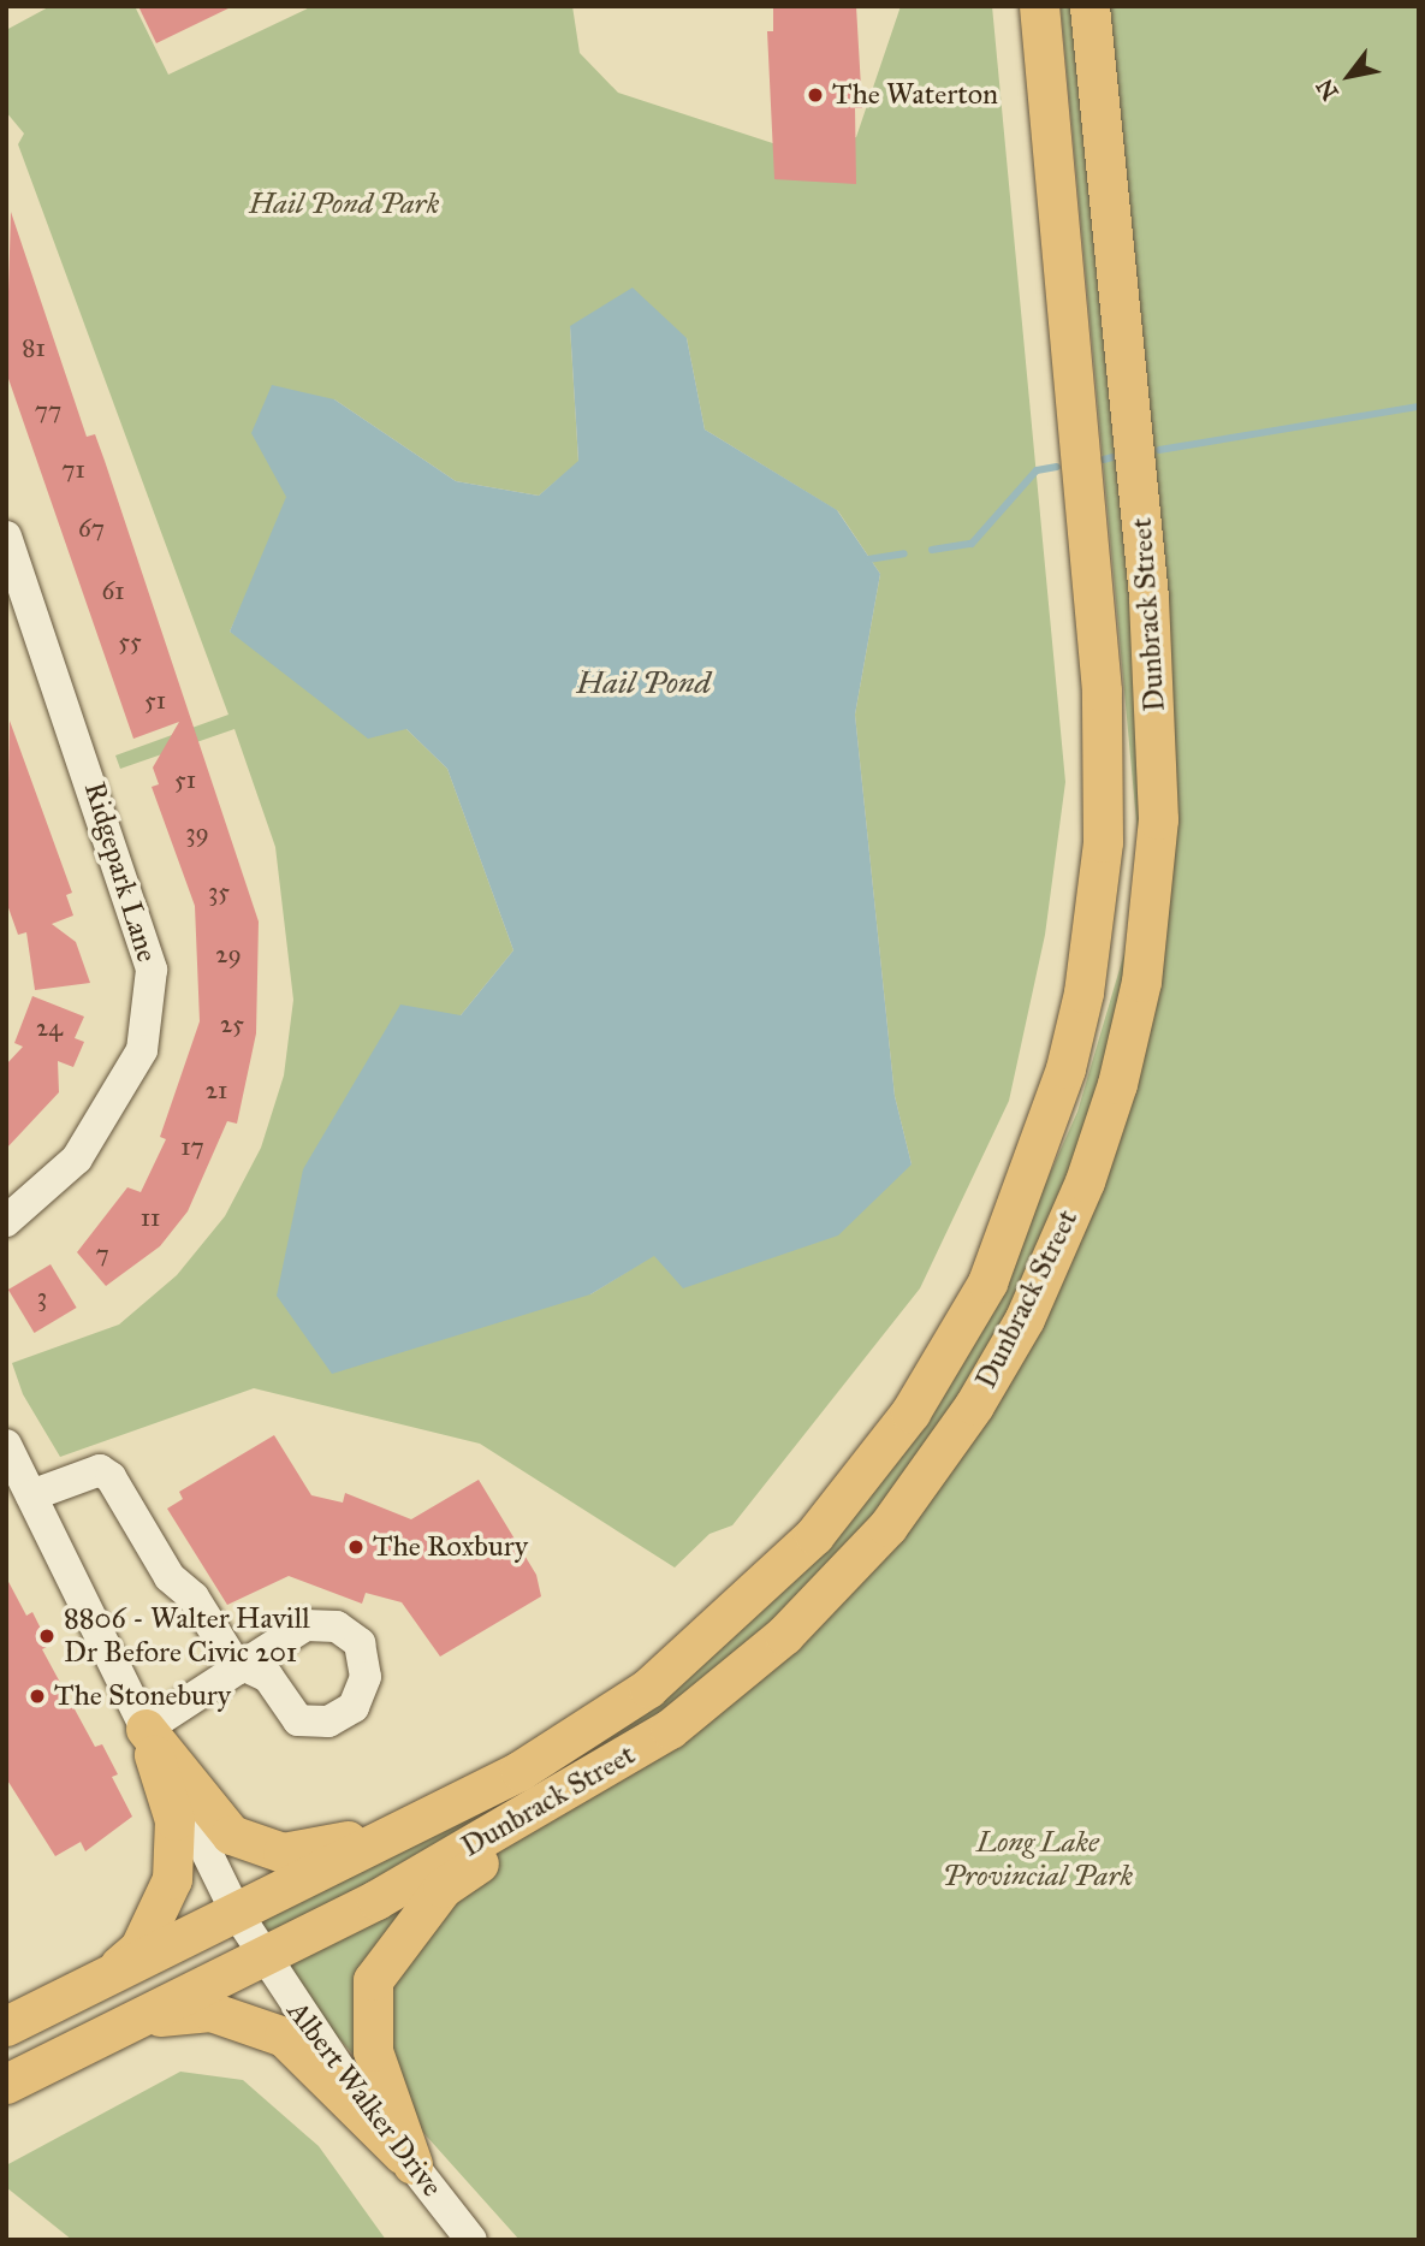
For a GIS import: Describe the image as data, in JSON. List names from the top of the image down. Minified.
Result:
{"streets":{"main road":["Dunbrack Street"],"street":["Ridgepark Lane","Albert Walker Drive"]},"crossings":[["Dunbrack Street","Albert Walker Drive"]],"water":["Hail Pond"],"parks":["Hail Pond Park","Long Lake Provincial Park"],"places":["The Waterton","The Roxbury","8806 - Walter Havill Dr Before Civic 201","The Stonebury"],"house_numbers":["81","77","71","67","61","55","51","51","39","35","29","25","24","21","17","11","7","3"],"north":"bottom left"}
